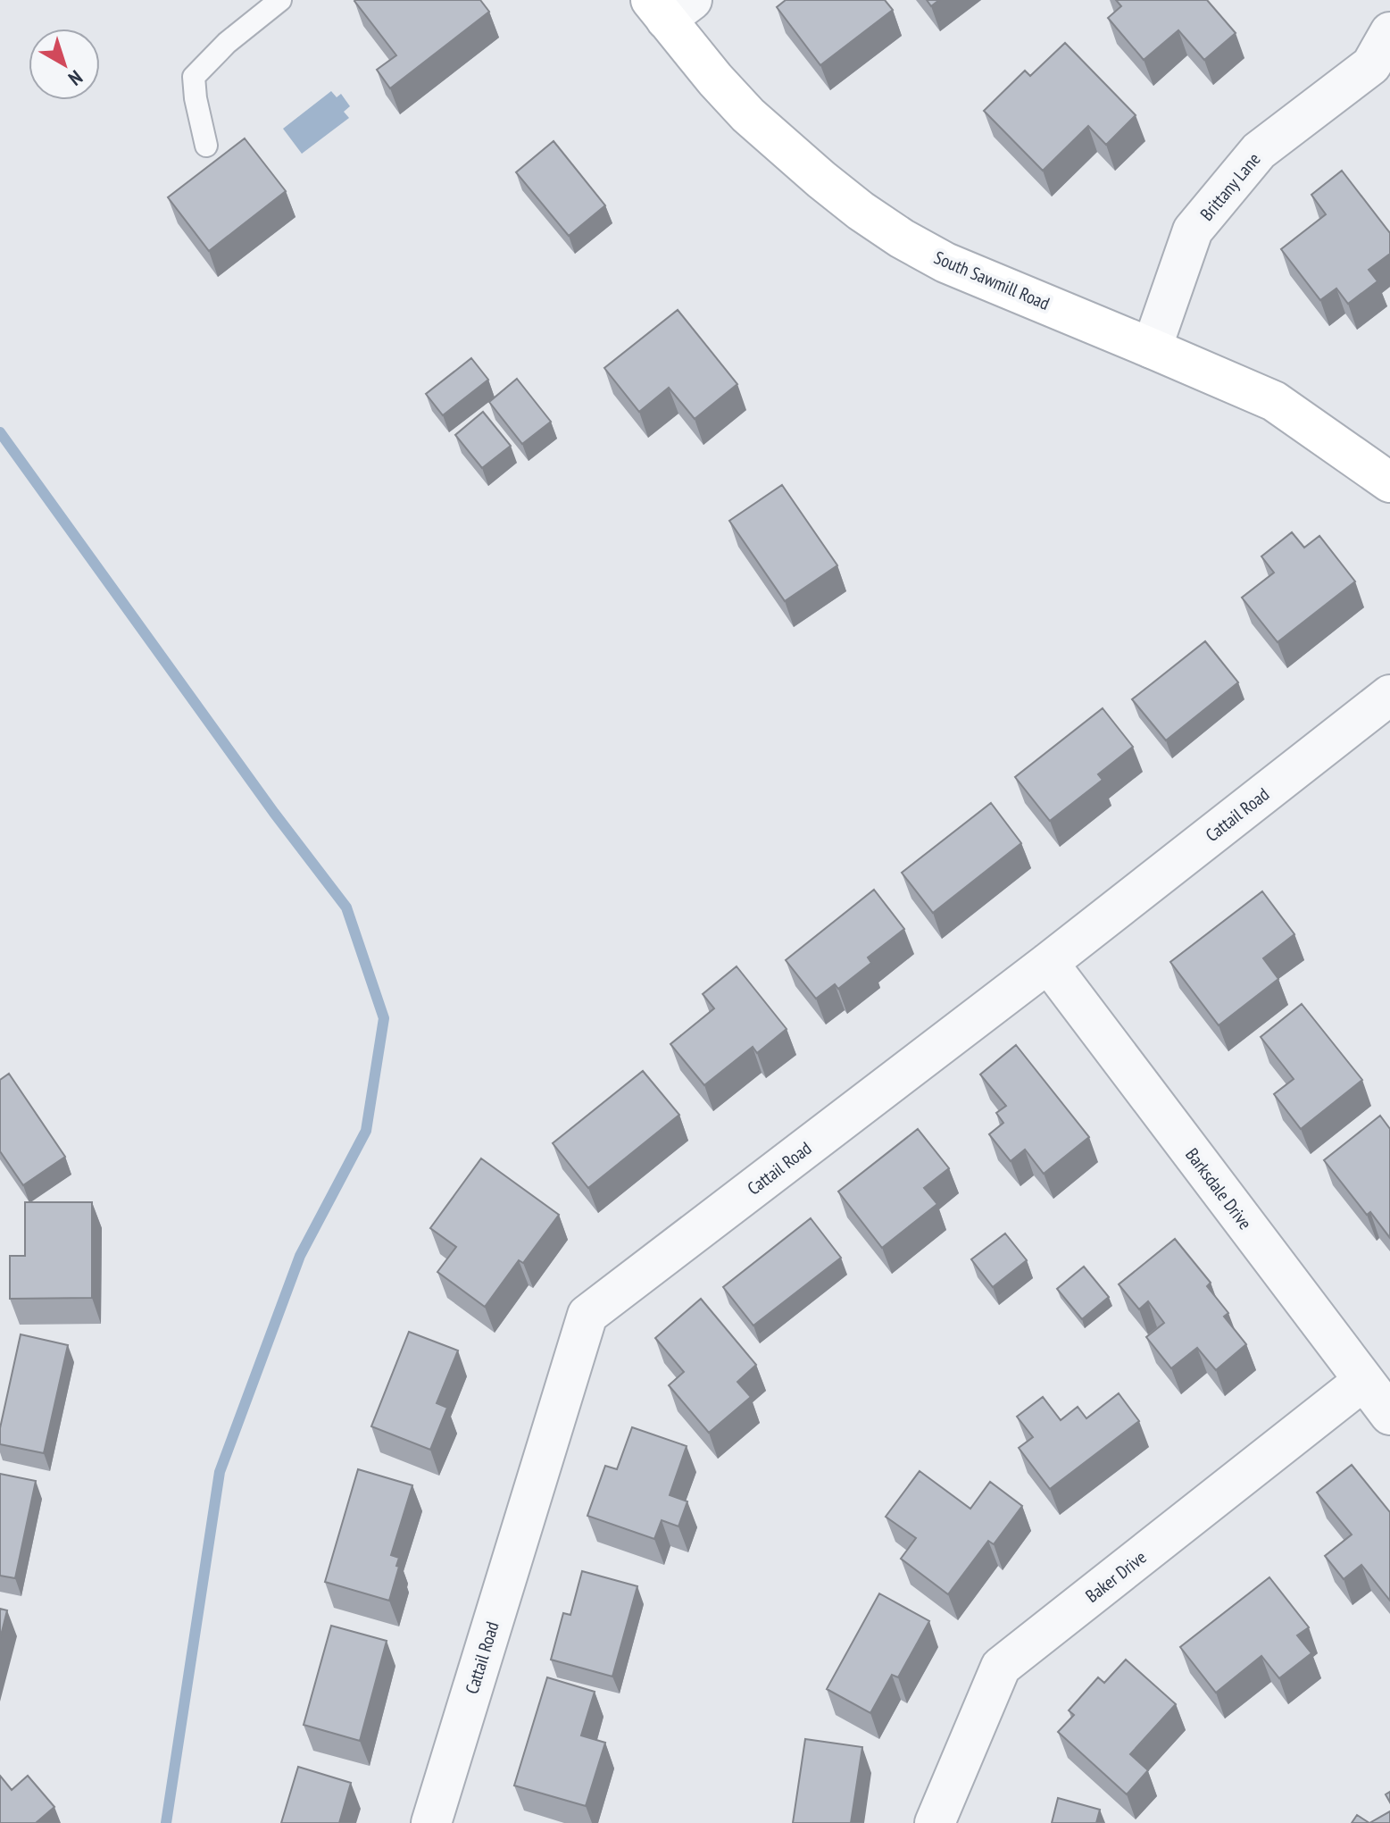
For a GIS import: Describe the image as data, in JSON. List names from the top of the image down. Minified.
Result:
{"streets":{"street":["Brittany Lane","South Sawmill Road","Cattail Road","Barksdale Drive","Baker Drive"]},"crossings":[["Brittany Lane","South Sawmill Road"],["Cattail Road","Barksdale Drive"],["Barksdale Drive","Baker Drive"]],"north":"bottom right"}
